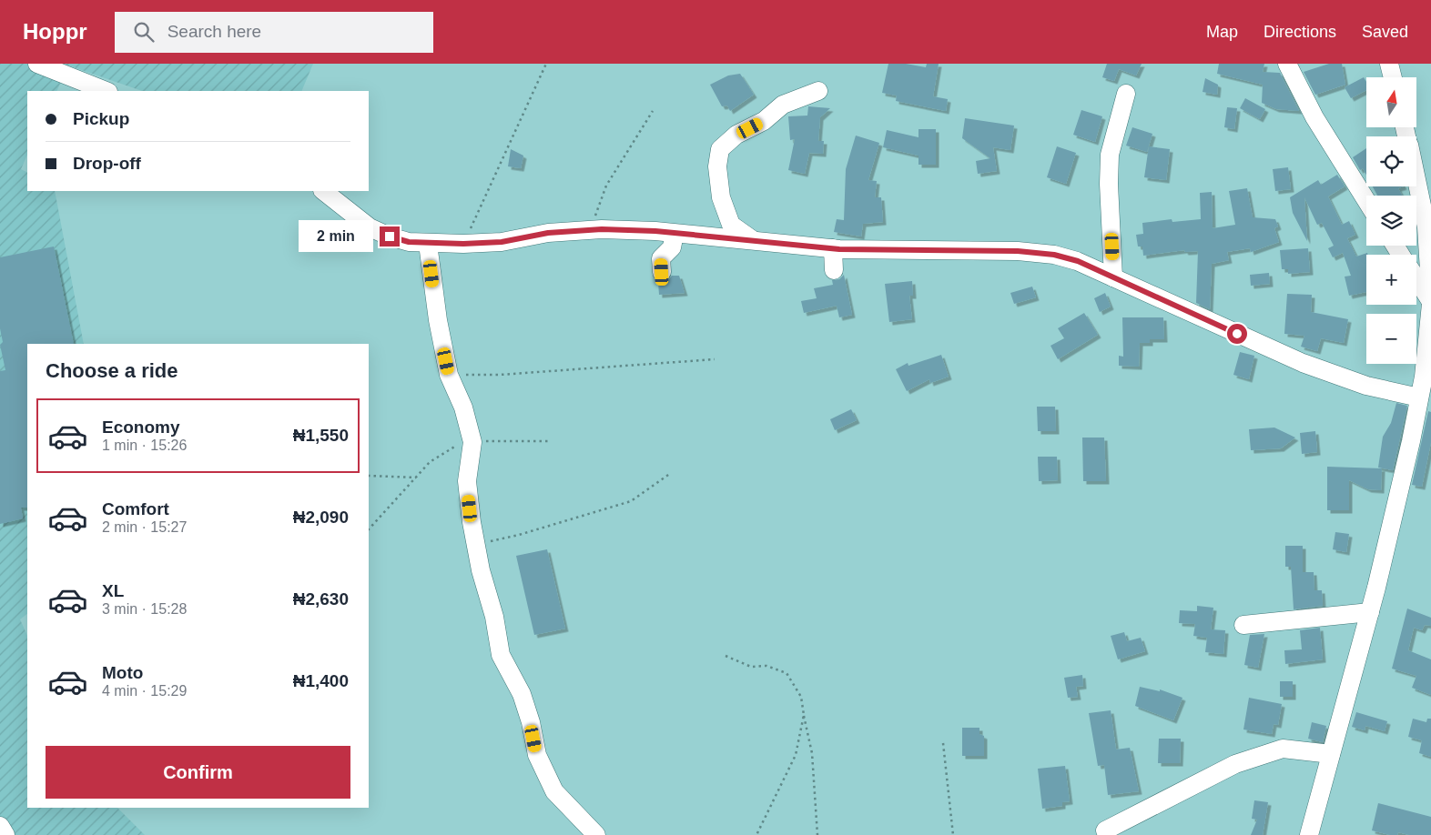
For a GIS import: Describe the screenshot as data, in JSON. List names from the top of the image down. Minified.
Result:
{"north":"top","page":{"header":"Hoppr","search":"Search here","nav":["Map","Directions","Saved"],"map_buttons":["+","−"],"banner":["Pickup","Drop-off"],"bubble":"2 min","heading":"Choose a ride","list":[{"name":"Economy","note":"1 min · 15:26","value":"₦1,550"},{"name":"Comfort","note":"2 min · 15:27","value":"₦2,090"},{"name":"XL","note":"3 min · 15:28","value":"₦2,630"},{"name":"Moto","note":"4 min · 15:29","value":"₦1,400"}],"buttons":"Confirm"}}
